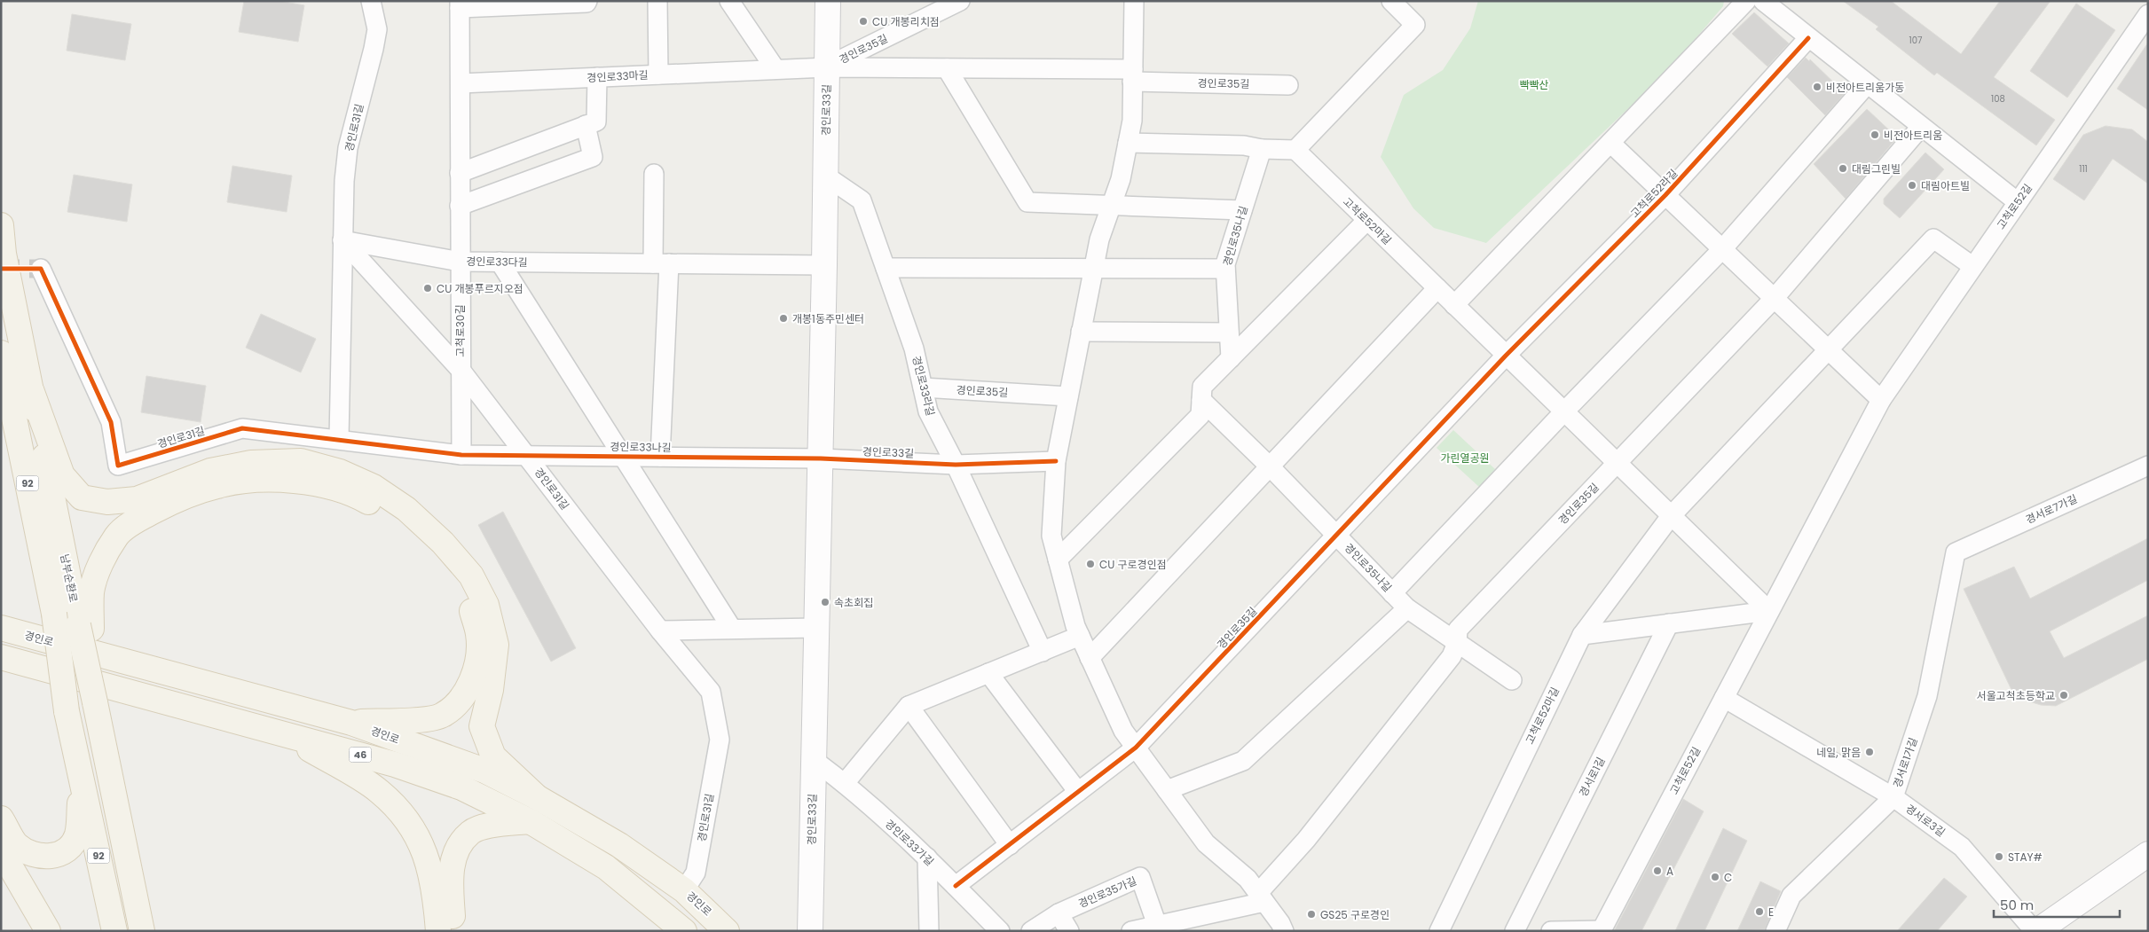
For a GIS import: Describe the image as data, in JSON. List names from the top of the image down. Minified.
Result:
{"streets":{"main road":["92","남부순환로","경인로","46"],"street":["경인로35길","경인로33마길","경인로33길","경인로31길","고척로52라길","고척로52길","고척로52마길","경인로35나길","경인로33다길","고척로30길","경인로33라길","경인로33나길","경서로7가길","경서로1가길","경서로1길","경서로3길","경인로33가길","경인로35가길"]},"crossings":[["경인로35길","경인로33마길"],["경인로35길","경인로33길"],["경인로35길","고척로52라길"],["경인로35길","고척로52마길"],["경인로35길","경인로35나길"],["경인로35길","경인로33라길"],["경인로35길","경인로33가길"],["경인로33마길","경인로33길"],["경인로33마길","고척로30길"],["경인로33길","경인로33다길"],["경인로33길","경인로33라길"],["경인로33길","경인로33나길"],["경인로33길","경인로33가길"],["경인로31길","경인로33다길"],["경인로31길","고척로30길"],["경인로31길","경인로33나길"],["경인로31길","경인로"],["고척로52라길","고척로52마길"],["고척로52길","고척로52마길"],["고척로52길","경서로3길"],["경인로33다길","고척로30길"],["경인로33다길","경인로33나길"],["고척로30길","경인로33나길"],["경서로7가길","경서로1가길"],["경서로1가길","경서로3길"]],"parks":["빡빡산","가린열공원"],"places":["CU 개봉리치점","비전아트리움가동","비전아트리움","대림그린빌","대림아트빌","CU 개봉푸르지오점","개봉1동주민센터","CU 구로경인점","속초회집","서울고척초등학교","네일, 맑음","STAY#","A","C","E","GS25 구로경인"],"house_numbers":["107","108","111"],"scale_bar":"50 m"}
